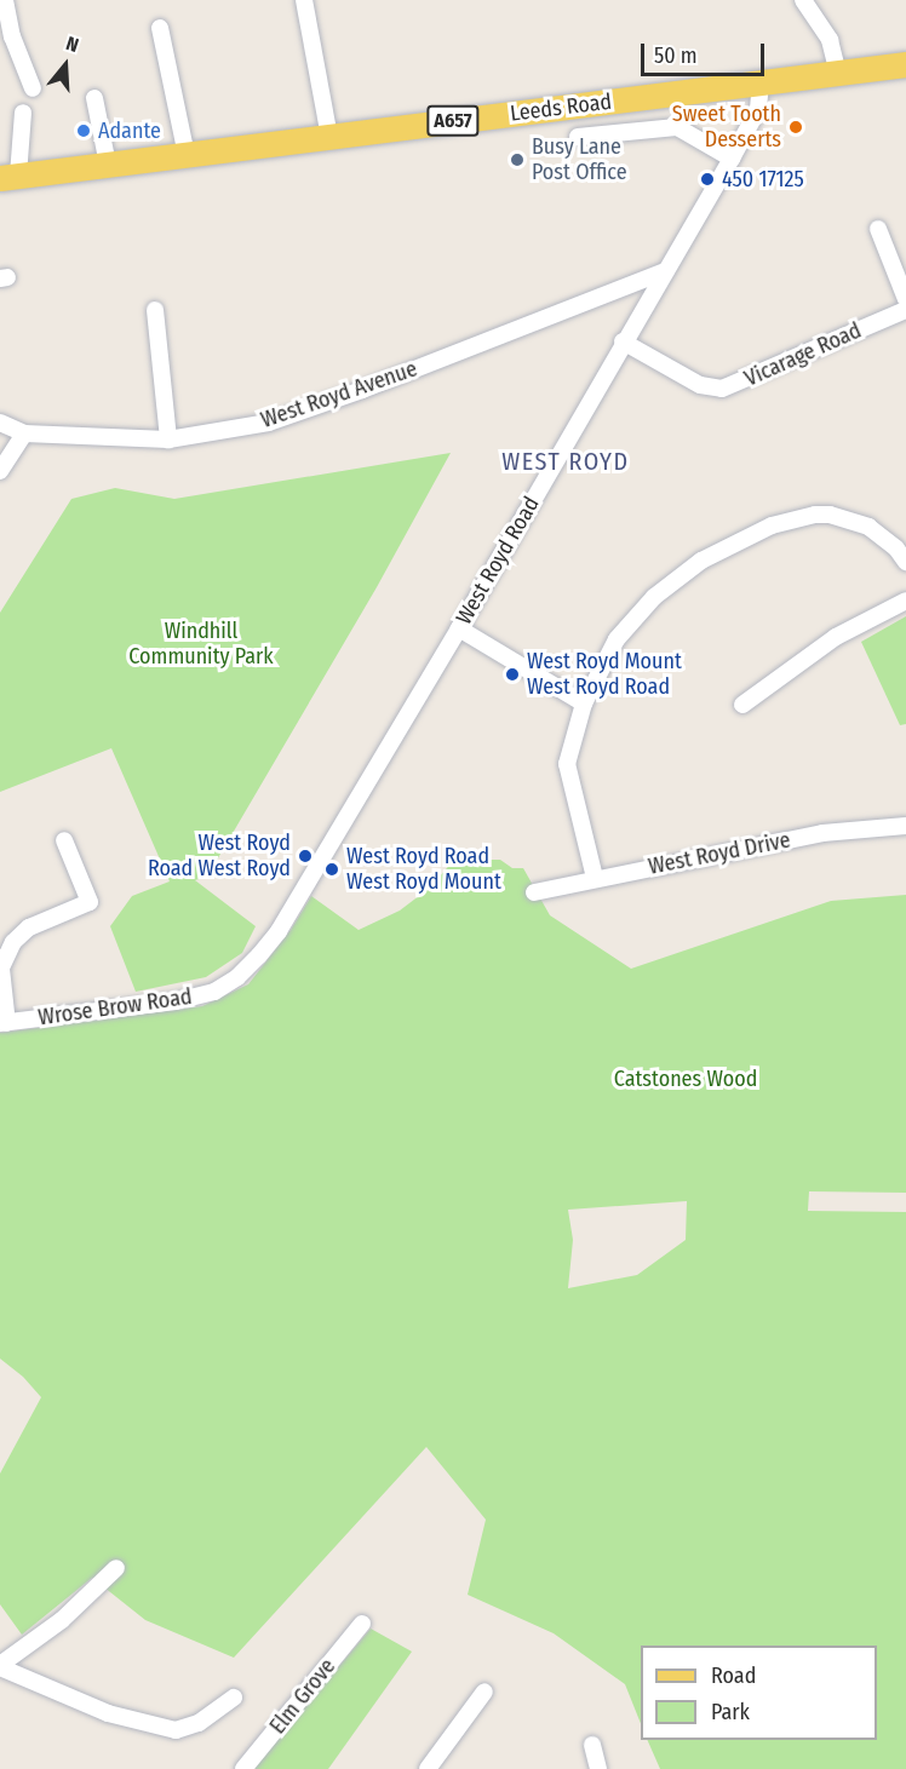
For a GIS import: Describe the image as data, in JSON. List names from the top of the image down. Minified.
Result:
{"streets":{"main road":["Leeds Road","A657"],"street":["Vicarage Road","West Royd Avenue","West Royd Road","West Royd Drive","Wrose Brow Road","Elm Grove"]},"crossings":[["Leeds Road","West Royd Road"],["Vicarage Road","West Royd Road"],["West Royd Avenue","West Royd Road"],["West Royd Road","Wrose Brow Road"]],"districts":["WEST ROYD"],"parks":["Windhill Community Park","Catstones Wood"],"places":["Sweet Tooth Desserts","Adante","Busy Lane Post Office","450 17125","West Royd Mount West Royd Road","West Royd Road West Royd","West Royd Road West Royd Mount"],"legend":["Road","Park"],"scale_bar":"50 m","north":"top"}
